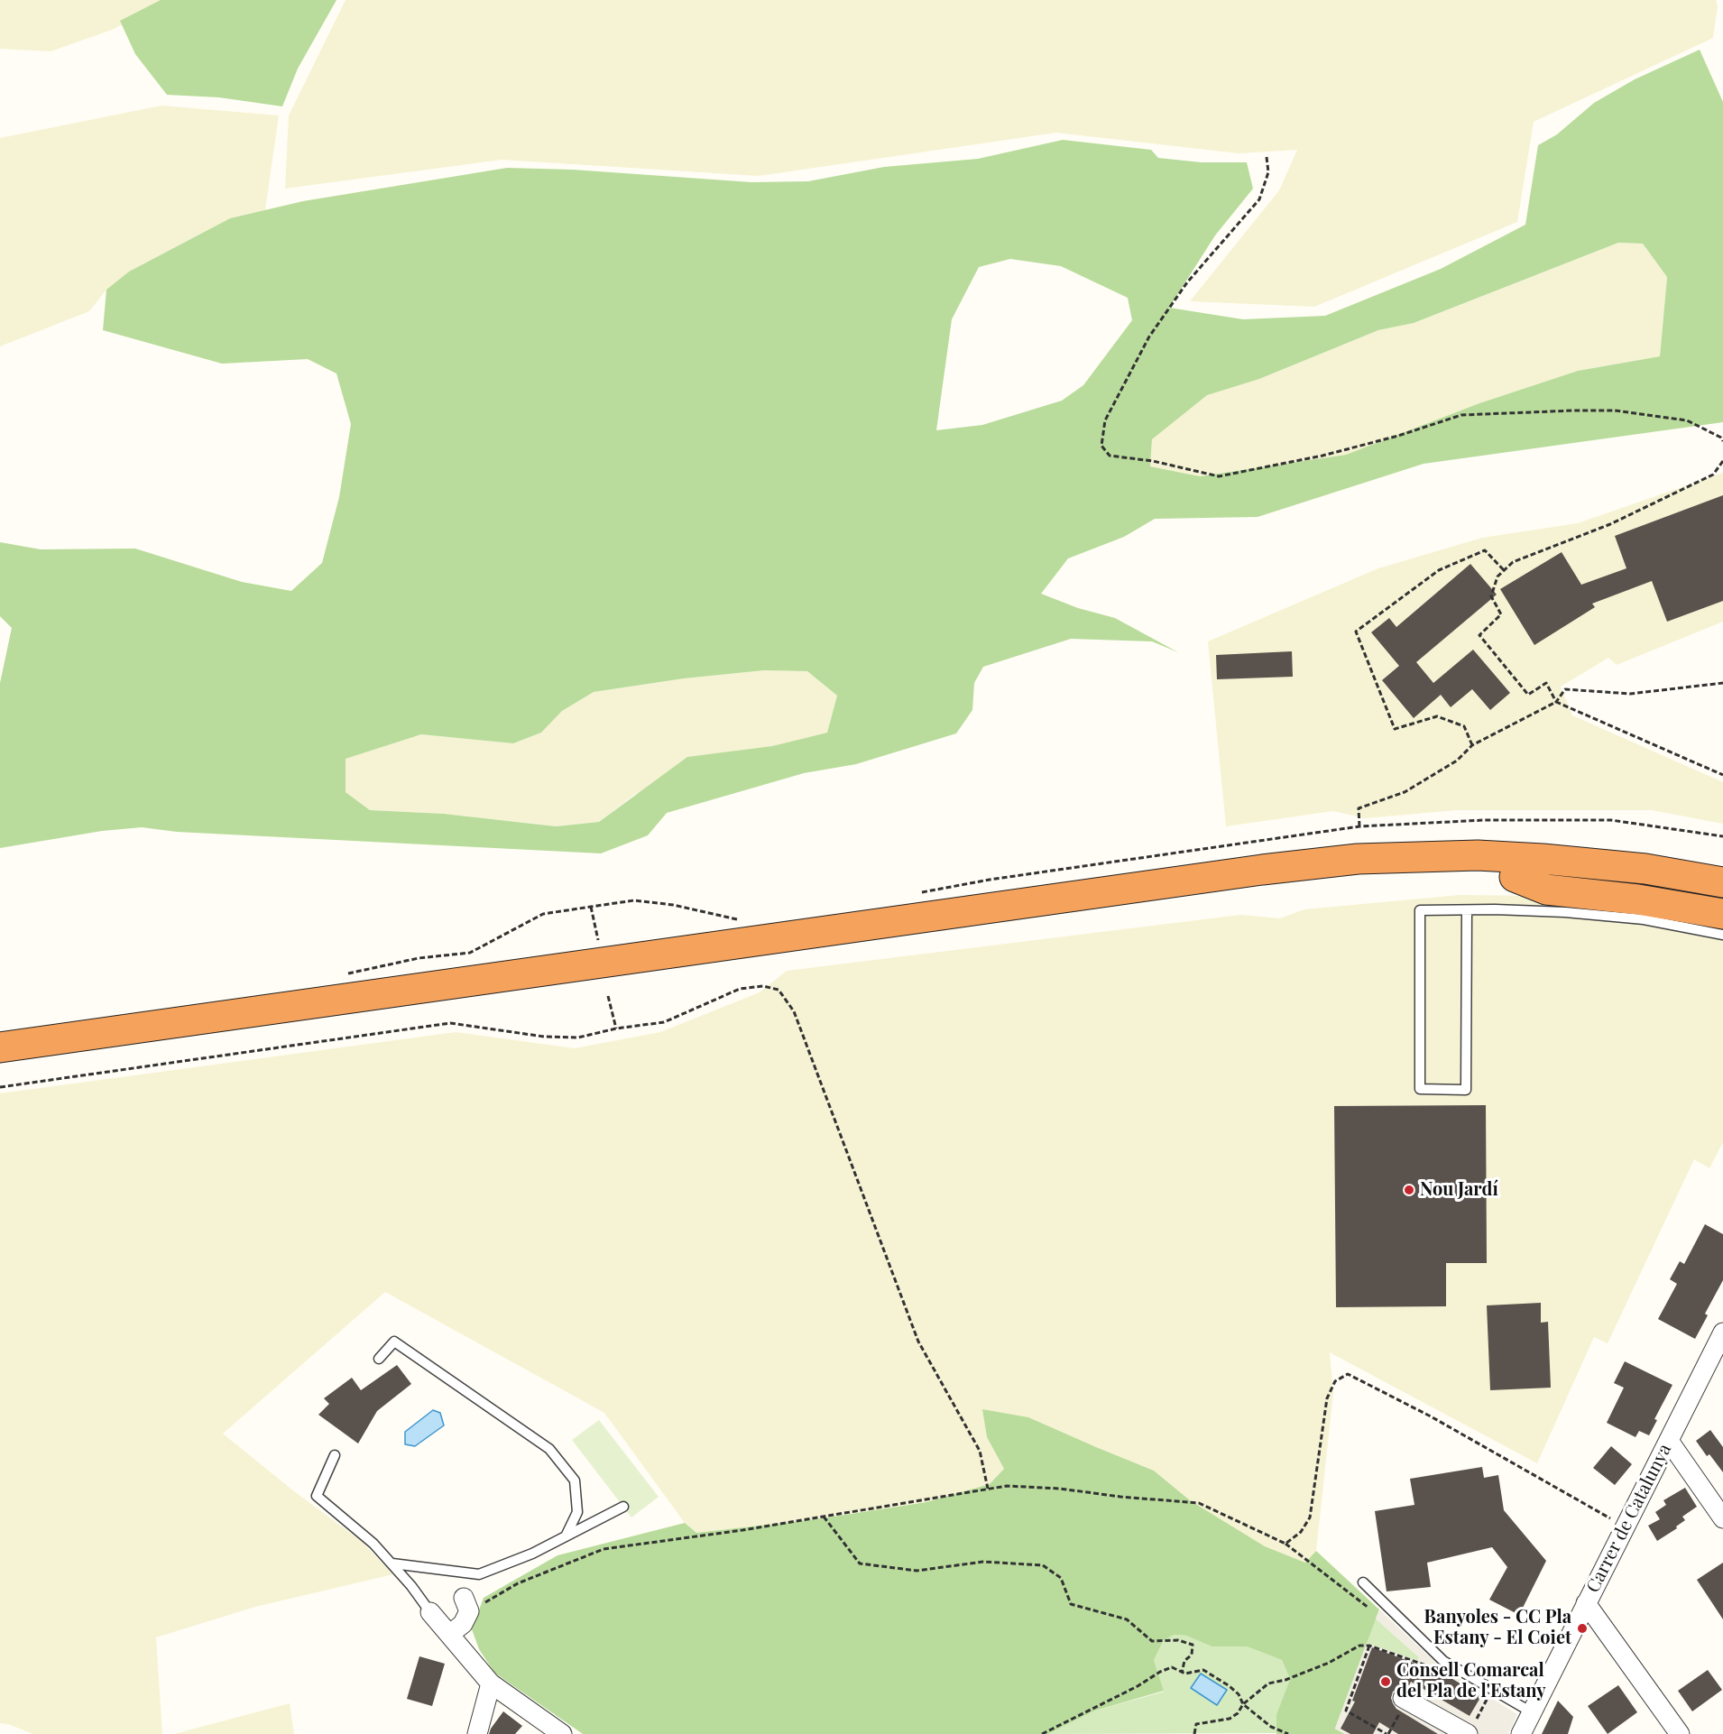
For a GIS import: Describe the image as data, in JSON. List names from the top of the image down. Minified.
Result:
{"streets":{"street":["Carrer de Catalunya"]},"places":["Nou Jardí","Banyoles - CC Pla Estany - El Coiet","Consell Comarcal del Pla de l'Estany"]}
